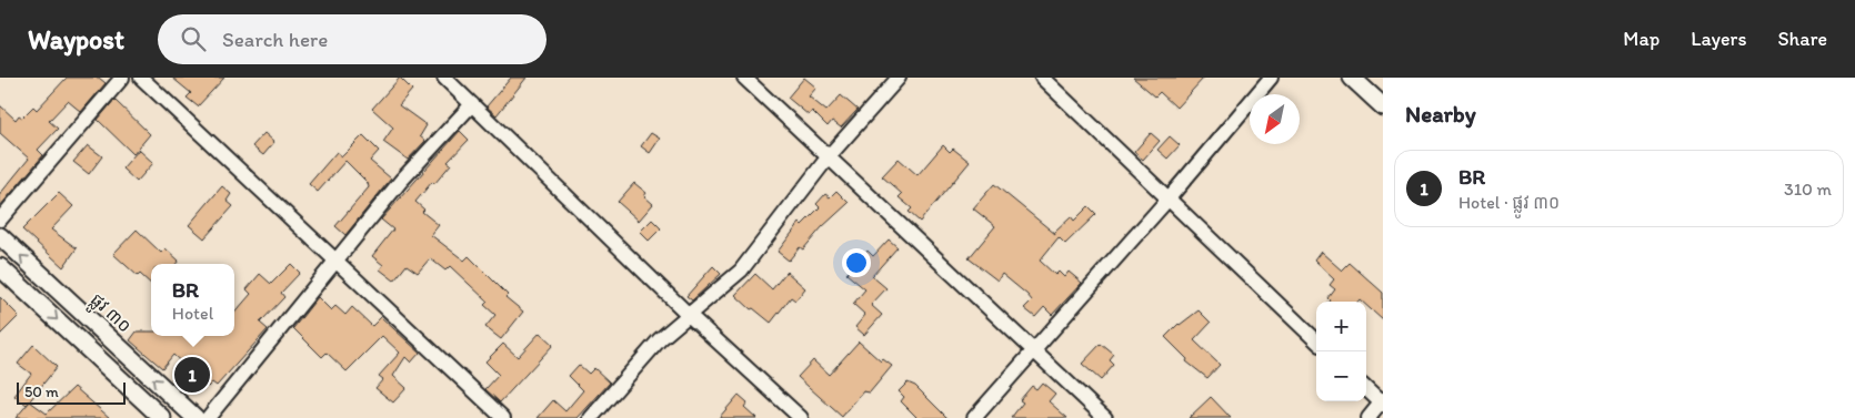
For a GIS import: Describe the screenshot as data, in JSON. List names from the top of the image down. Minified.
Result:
{"streets":{"street":["ផ្លូវ ៣០"]},"scale_bar":"50 m","north":"bottom left","page":{"header":"Waypost","search":"Search here","nav":["Map","Layers","Share"],"heading":"Nearby","list":[{"mark":"1","name":"BR","note":"Hotel · ផ្លូវ ៣០","value":"310 m"}],"popup":["BR","Hotel"],"map_buttons":["+","−"],"pins":"1","scale":"50 m"}}
